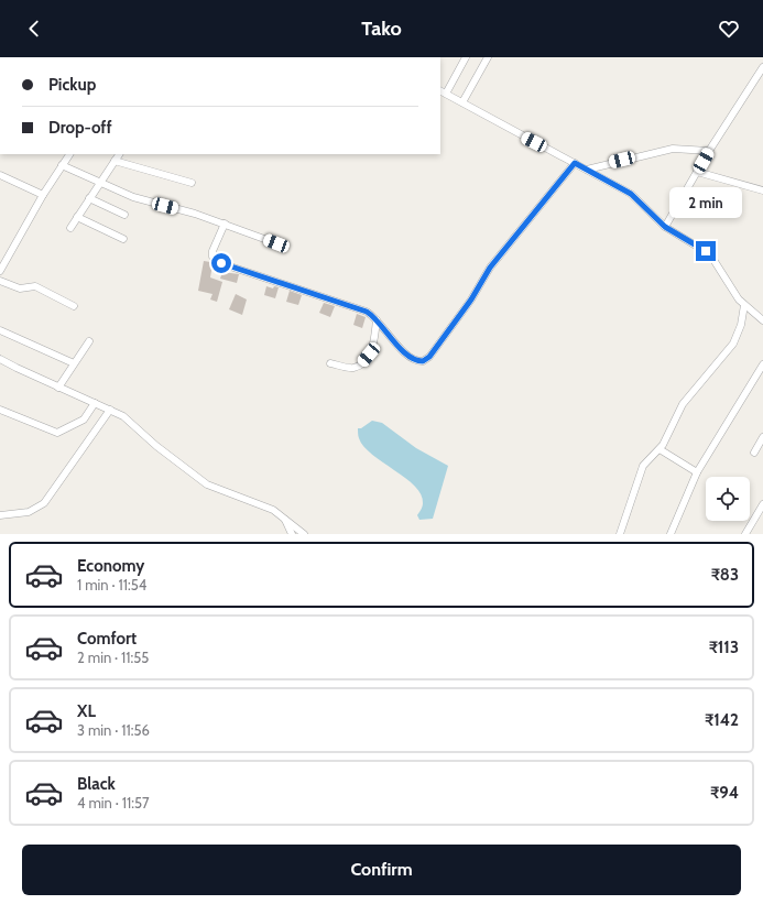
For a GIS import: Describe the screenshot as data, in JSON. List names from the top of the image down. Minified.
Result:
{"page":{"header":"Tako","banner":["Pickup","Drop-off"],"bubble":"2 min","list":[{"name":"Economy","note":"1 min · 11:54","value":"₹83"},{"name":"Comfort","note":"2 min · 11:55","value":"₹113"},{"name":"XL","note":"3 min · 11:56","value":"₹142"},{"name":"Black","note":"4 min · 11:57","value":"₹94"}],"buttons":"Confirm"}}
